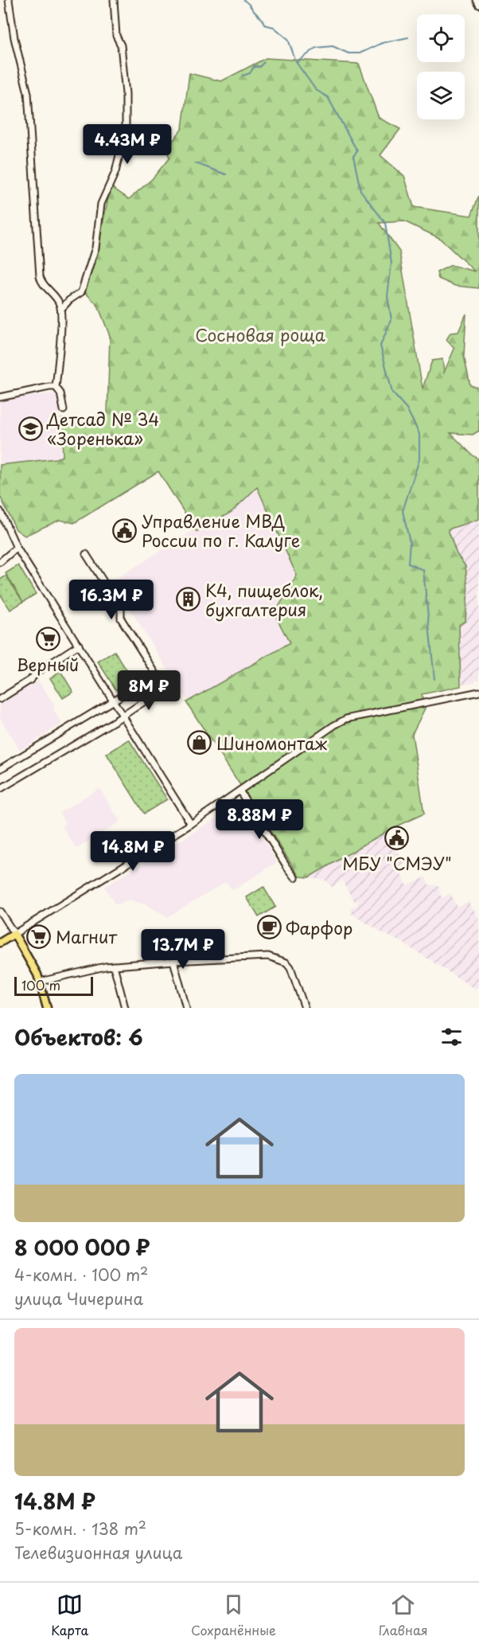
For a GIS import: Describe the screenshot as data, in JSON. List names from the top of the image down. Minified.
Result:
{"parks":["Сосновая роща"],"places":{"school or university":["Детсад № 34 «Зоренька»"],"public building":["Управление МВД России по г. Калуге","МБУ \"СМЭУ\""],"building":["К4, пищеблок, бухгалтерия"],"supermarket":["Верный","Магнит"],"shop":["Шиномонтаж"],"cafe":["Фарфор"]},"scale_bar":"100 m","page":{"price":["4.43M ₽","16.3M ₽","8M ₽","8.88M ₽","14.8M ₽","13.7M ₽"],"scale":"100 m","heading":"Объектов: 6","list":[{"name":"8 000 000 ₽","note":"4-комн. · 100 m² · улица Чичерина"},{"name":"14.8M ₽","note":"5-комн. · 138 m² · Телевизионная улица"}],"tabs":["Карта","Сохранённые","Главная"]}}
